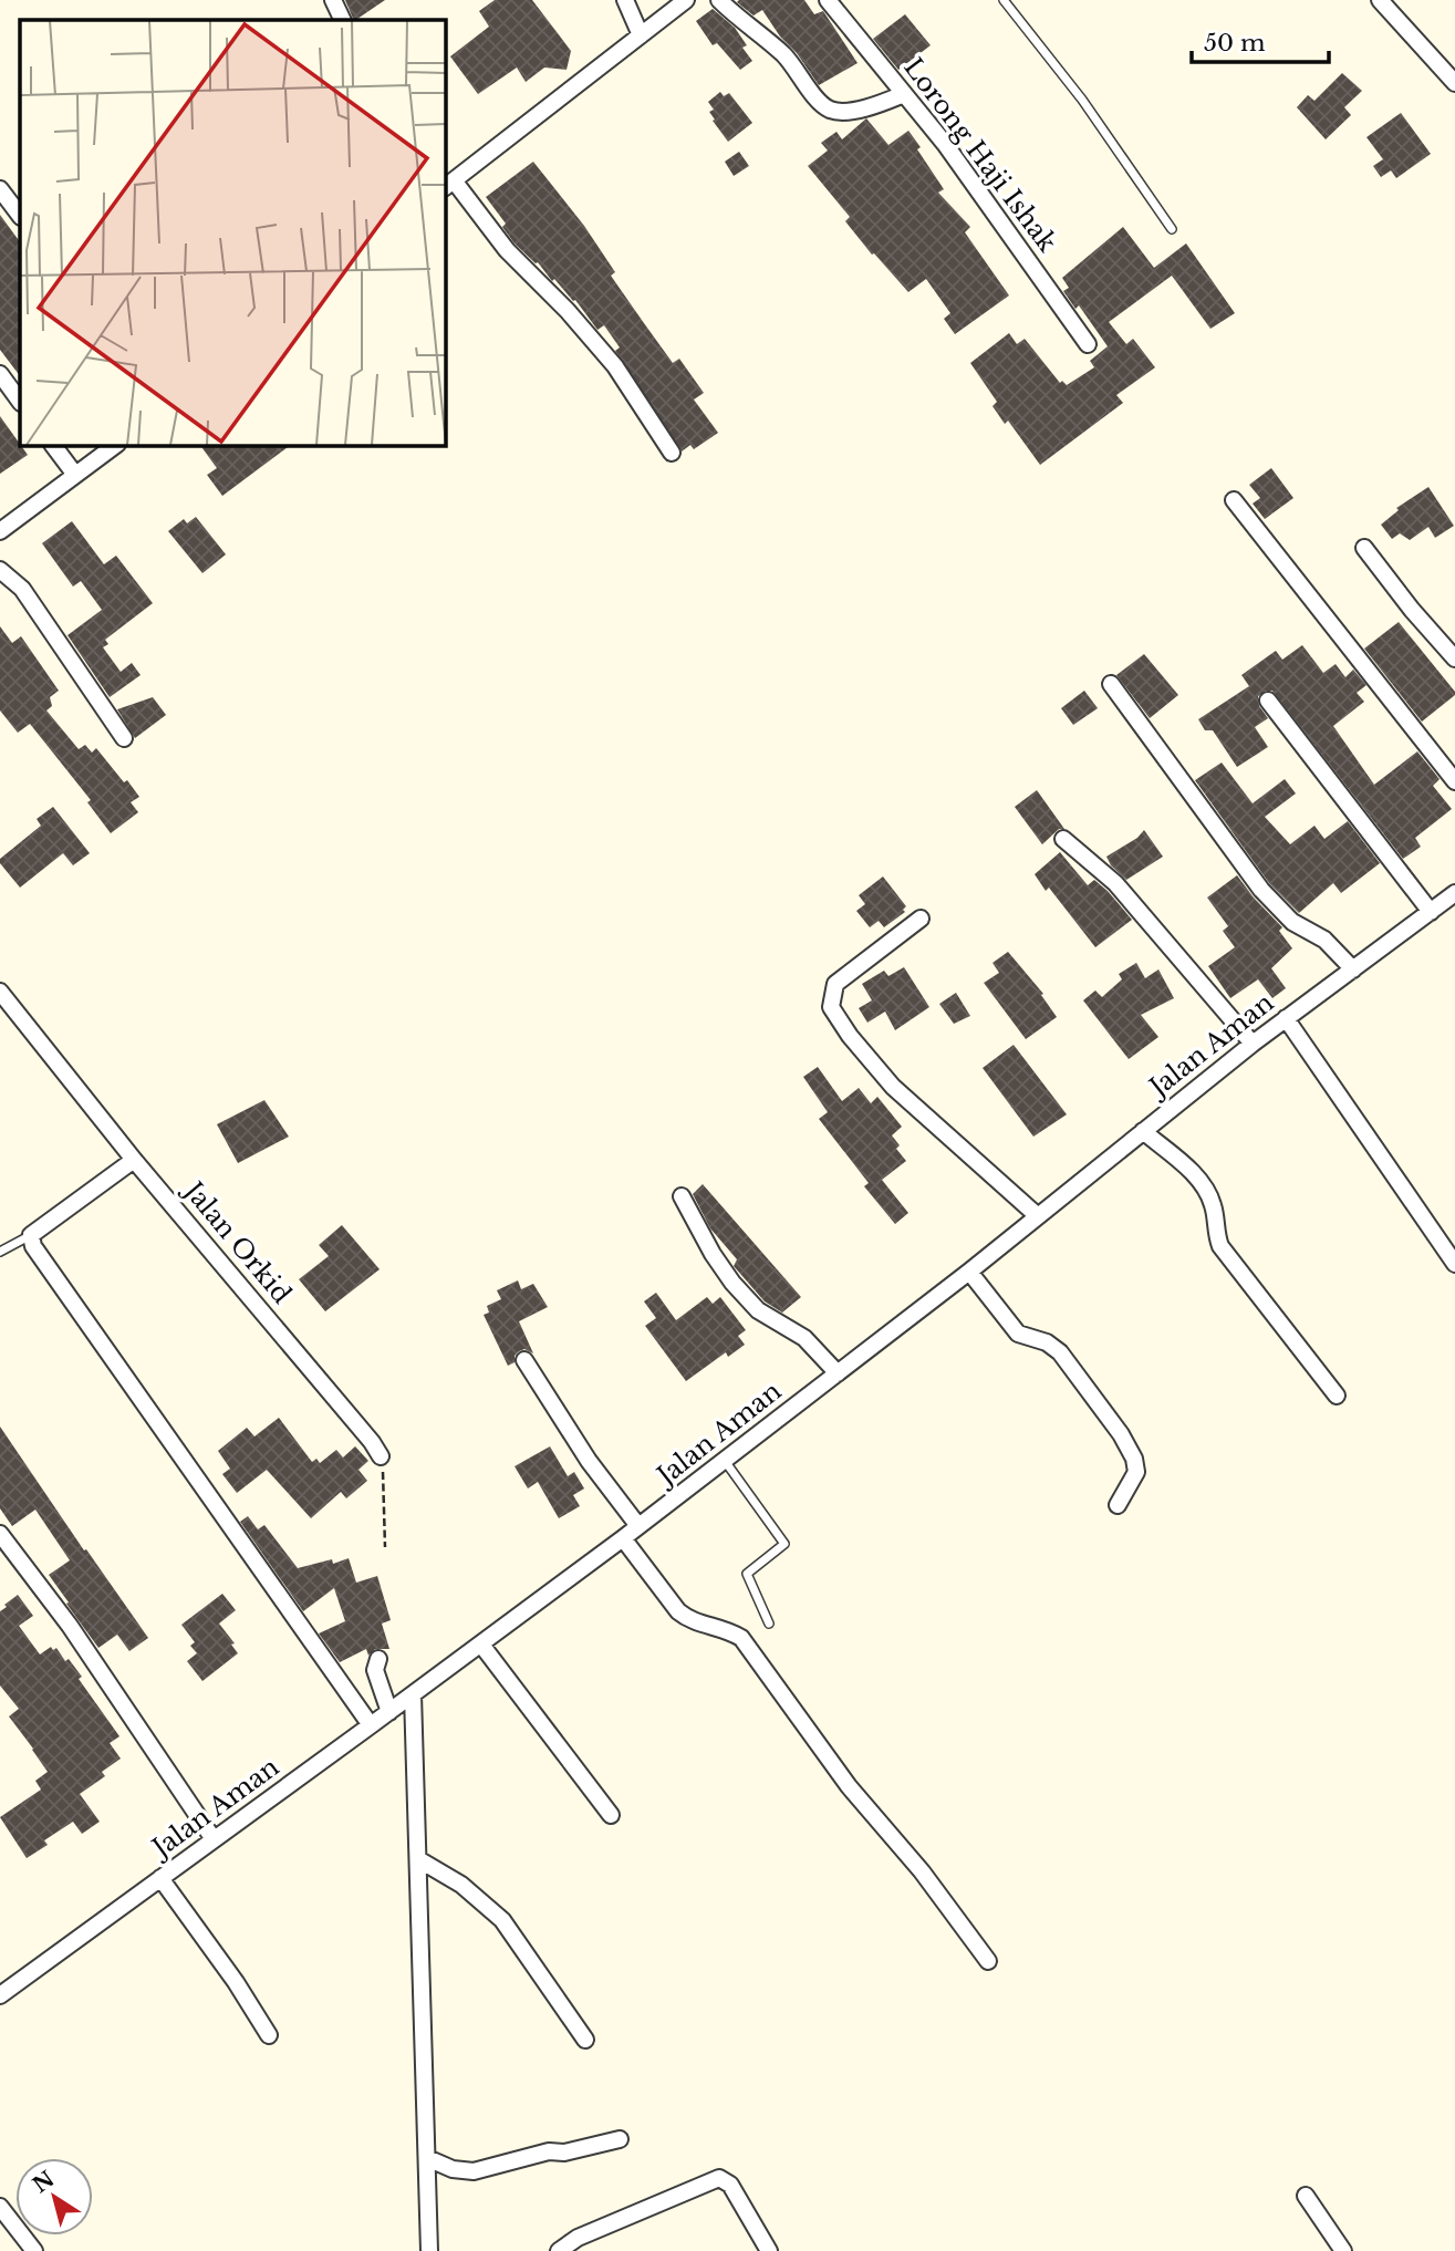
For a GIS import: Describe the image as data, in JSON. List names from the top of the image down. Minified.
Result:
{"streets":{"street":["Lorong Haji Ishak","Jalan Aman","Jalan Orkid"]},"scale_bar":"50 m","north":"top left"}
